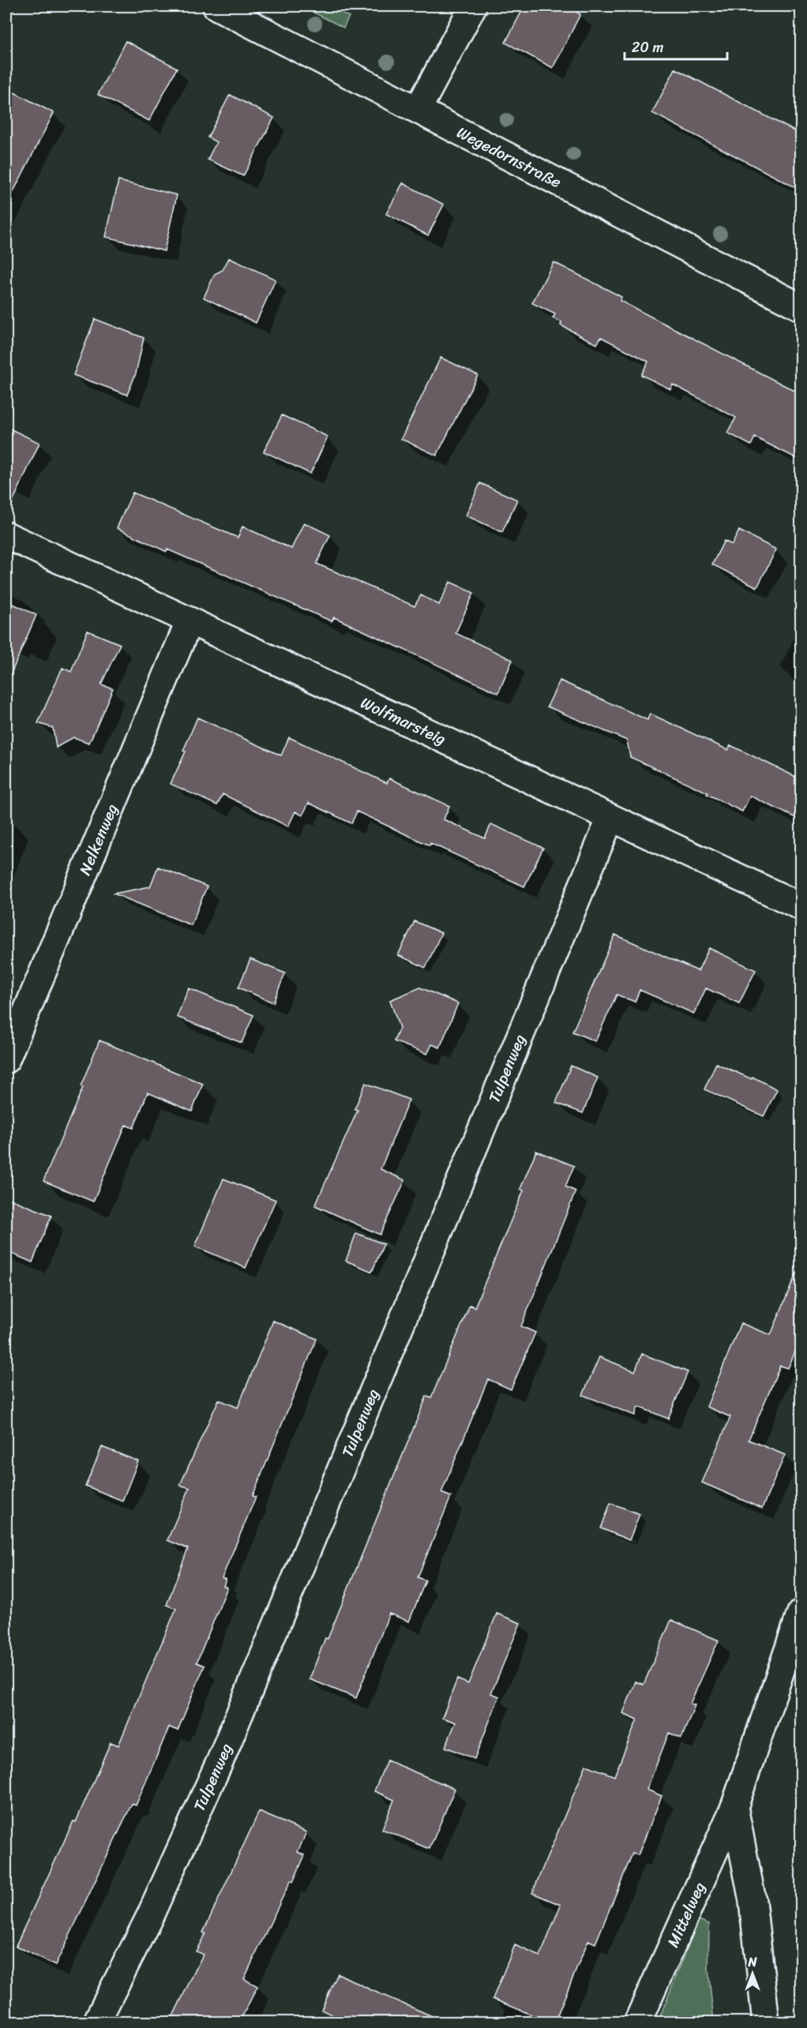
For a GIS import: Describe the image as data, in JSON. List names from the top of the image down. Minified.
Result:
{"streets":{"street":["Wegedornstraße","Wolfmarsteig","Nelkenweg","Tulpenweg","Mittelweg"]},"crossings":[["Wolfmarsteig","Nelkenweg"],["Wolfmarsteig","Tulpenweg"]],"scale_bar":"20 m","north":"top"}
